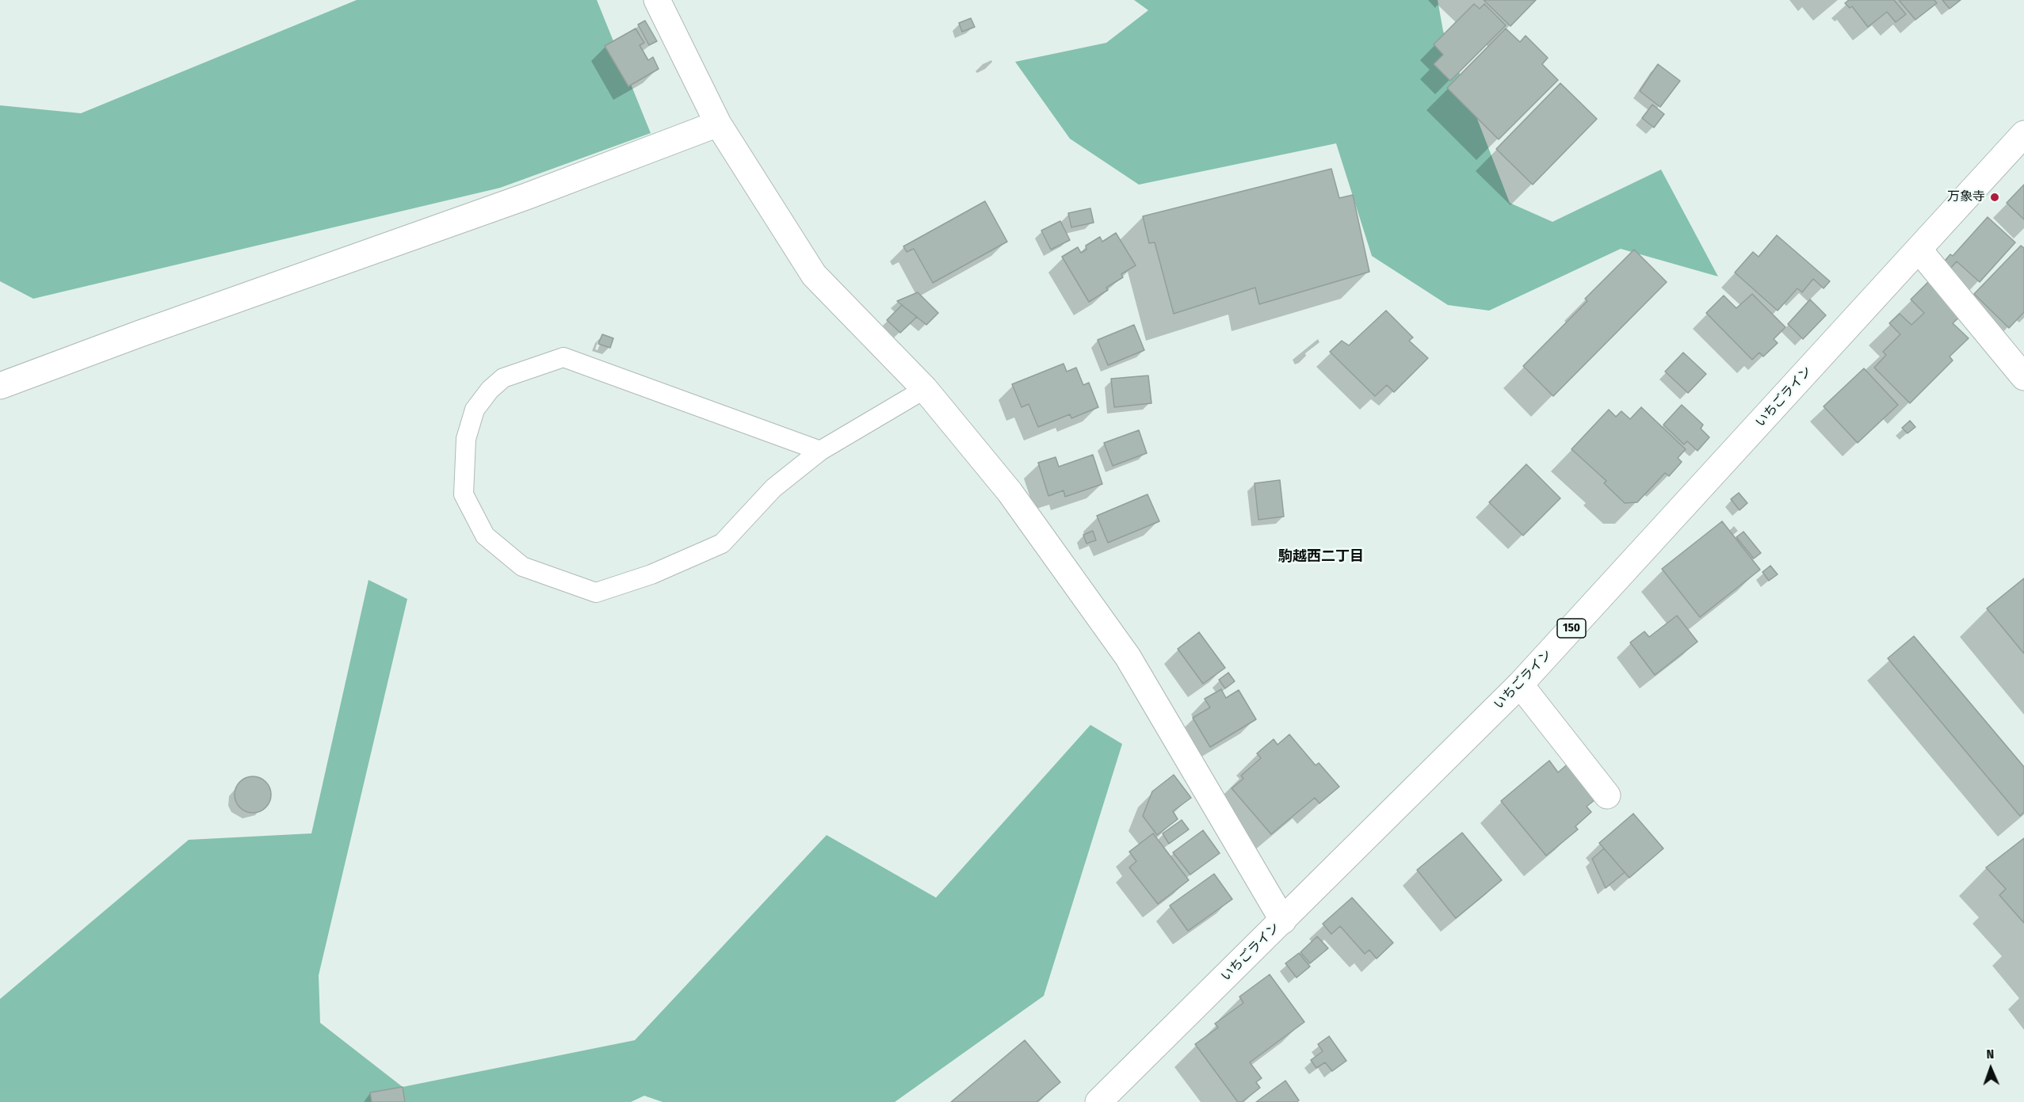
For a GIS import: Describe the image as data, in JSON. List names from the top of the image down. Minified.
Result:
{"streets":{"main road":["いちごライン","150"]},"districts":["駒越西二丁目"],"places":["万象寺"],"north":"top"}
